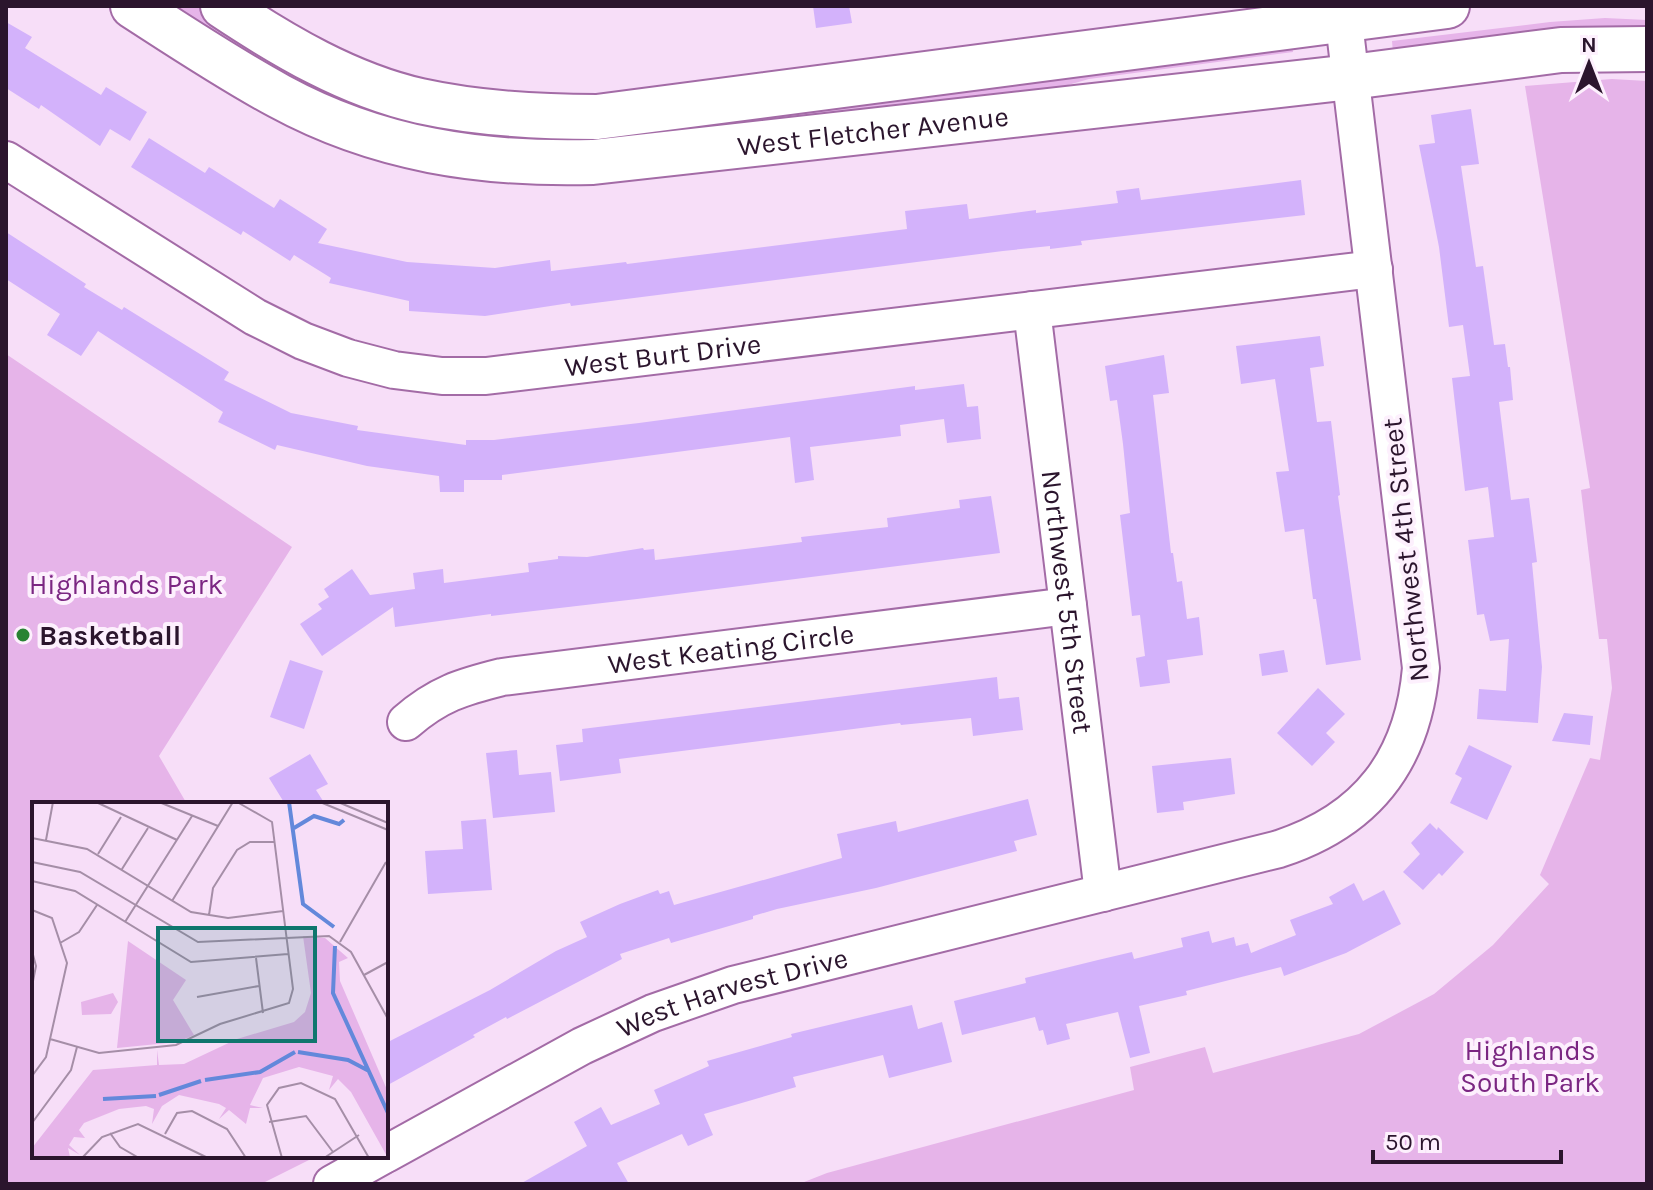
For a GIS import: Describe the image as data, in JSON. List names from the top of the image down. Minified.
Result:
{"streets":{"main road":["West Fletcher Avenue"],"street":["West Burt Drive","Northwest 4th Street","Northwest 5th Street","West Keating Circle","West Harvest Drive"]},"crossings":[["West Fletcher Avenue","Northwest 4th Street"],["West Burt Drive","Northwest 4th Street"],["West Burt Drive","Northwest 5th Street"],["Northwest 4th Street","Northwest 5th Street"],["Northwest 4th Street","West Harvest Drive"],["Northwest 5th Street","West Keating Circle"],["Northwest 5th Street","West Harvest Drive"]],"parks":["Highlands Park","Highlands South Park"],"places":["Basketball"],"scale_bar":"50 m","north":"top"}
